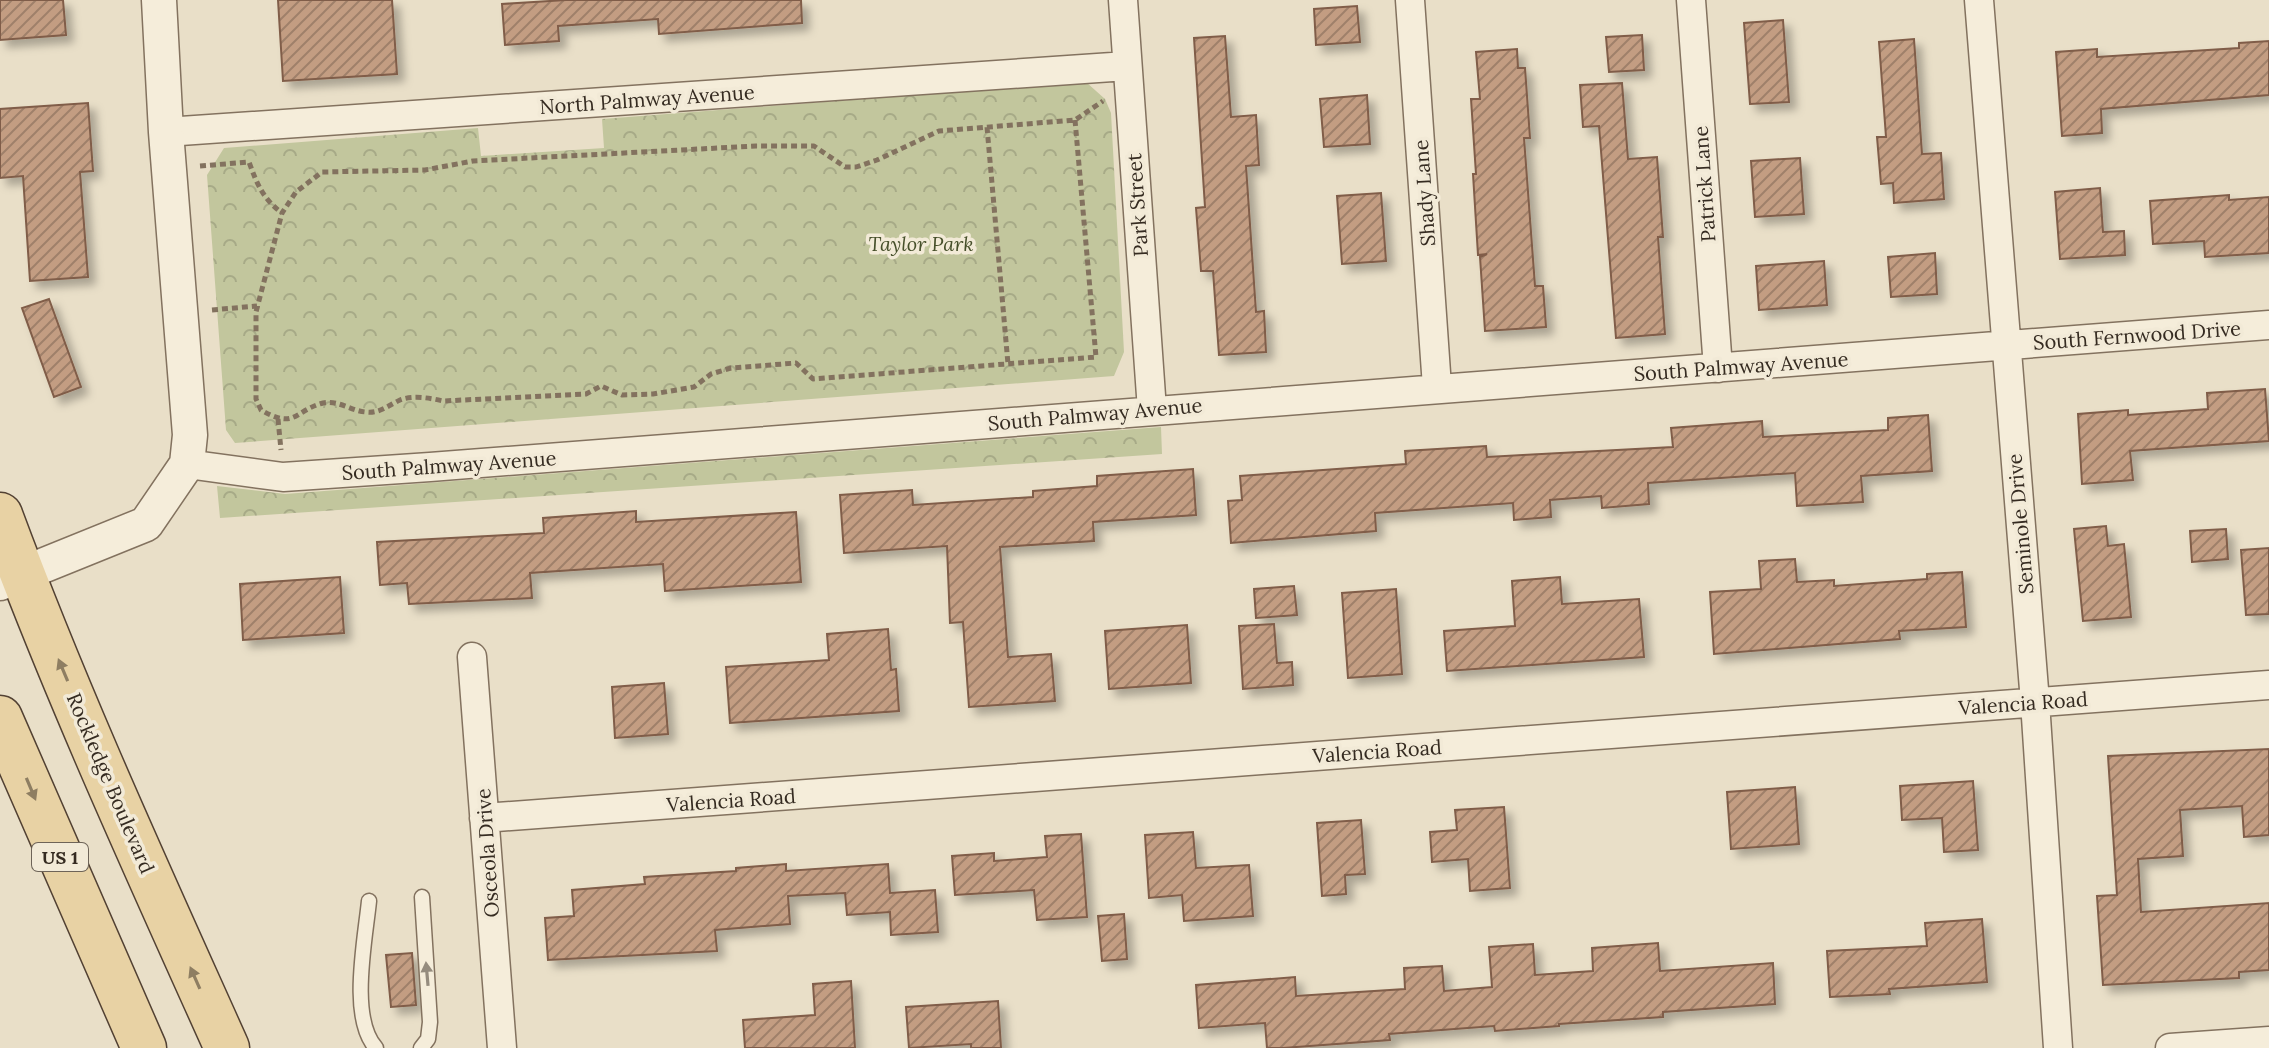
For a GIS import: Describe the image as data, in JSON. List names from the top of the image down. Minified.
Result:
{"streets":{"main road":["Rockledge Boulevard","US 1"],"street":["North Palmway Avenue","Patrick Lane","Shady Lane","Park Street","South Fernwood Drive","South Palmway Avenue","Seminole Drive","Valencia Road","Osceola Drive"]},"crossings":[["North Palmway Avenue","Park Street"],["Patrick Lane","South Palmway Avenue"],["Shady Lane","South Palmway Avenue"],["Park Street","South Palmway Avenue"],["South Fernwood Drive","South Palmway Avenue"],["South Fernwood Drive","Seminole Drive"],["South Palmway Avenue","Seminole Drive"],["Seminole Drive","Valencia Road"],["Valencia Road","Osceola Drive"]],"parks":["Taylor Park"]}
